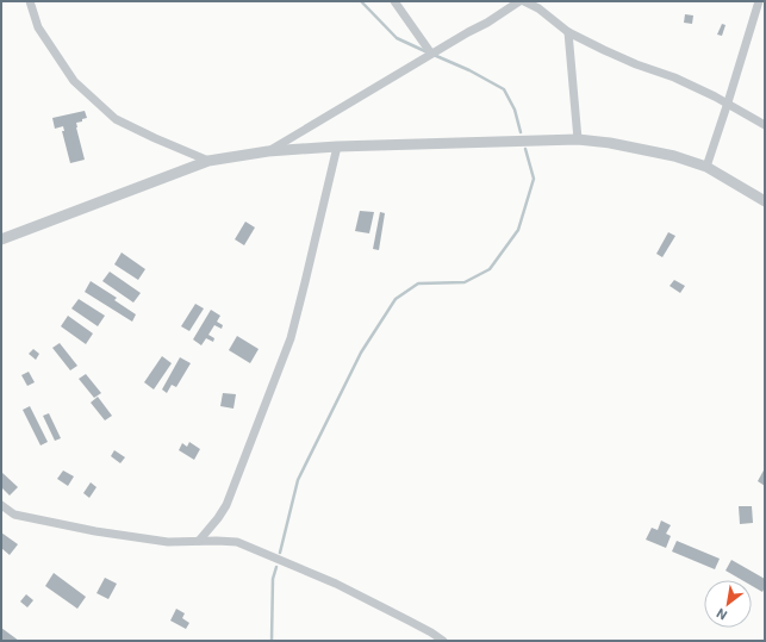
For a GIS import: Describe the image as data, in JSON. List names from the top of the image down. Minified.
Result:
{"north":"bottom left"}
